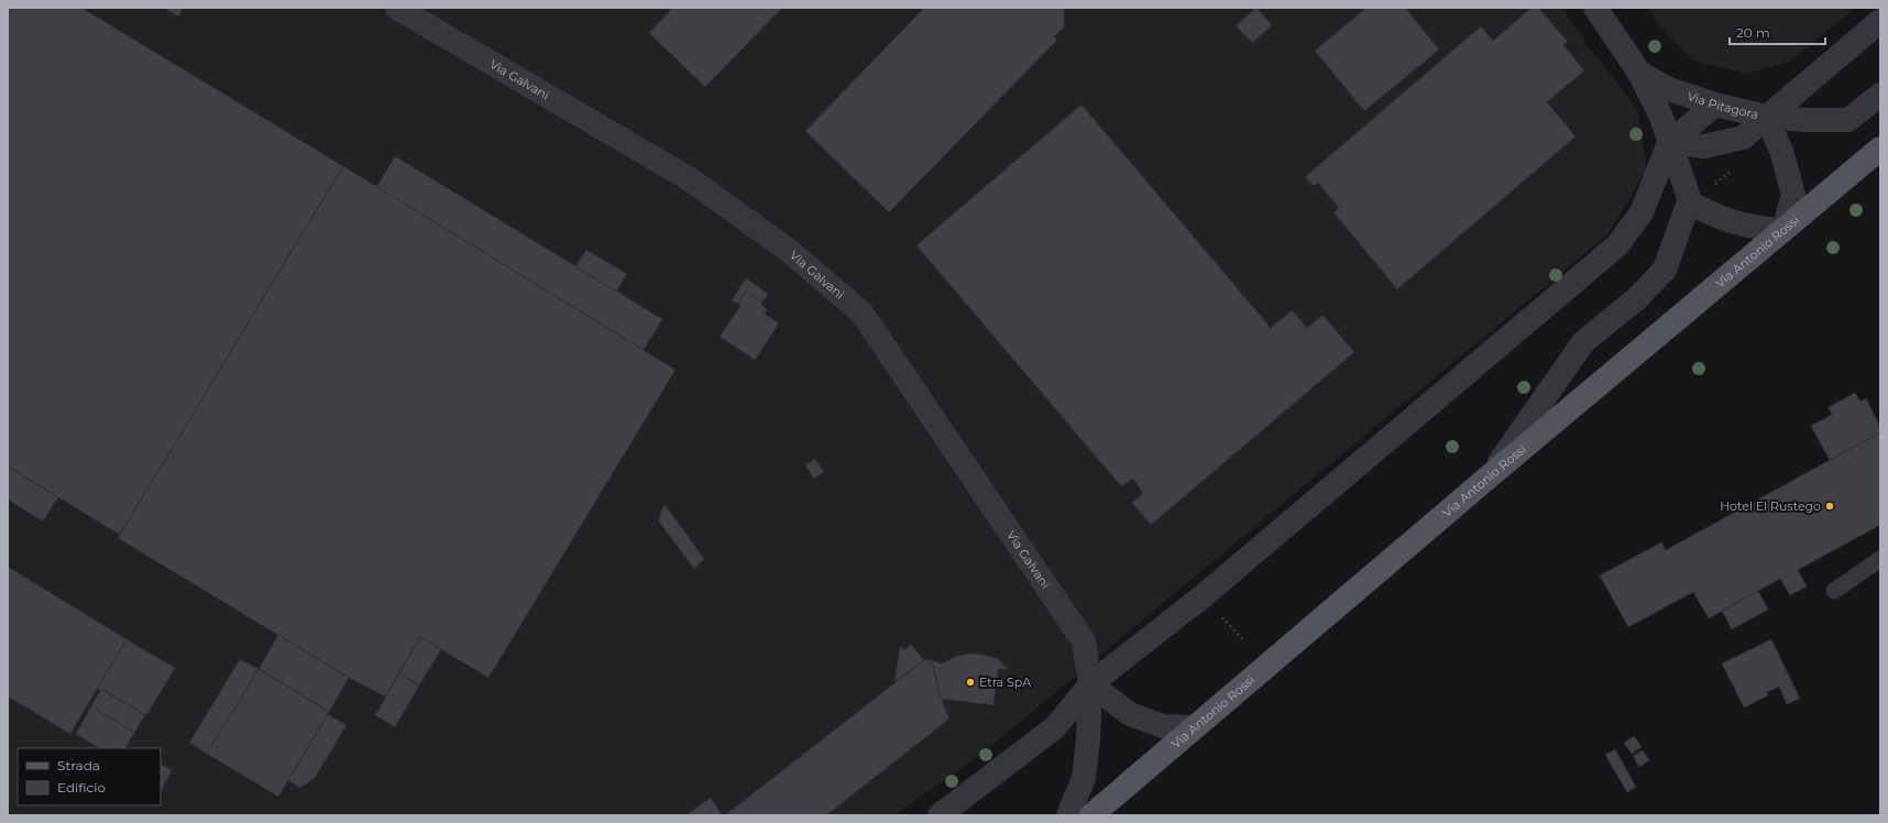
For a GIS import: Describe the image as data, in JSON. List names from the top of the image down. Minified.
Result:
{"streets":{"main road":["Via Antonio Rossi"],"street":["Via Galvani","Via Pitagora"]},"places":["Hotel El Rustego","Etra SpA"],"legend":["Strada","Edificio"],"scale_bar":"20 m"}
